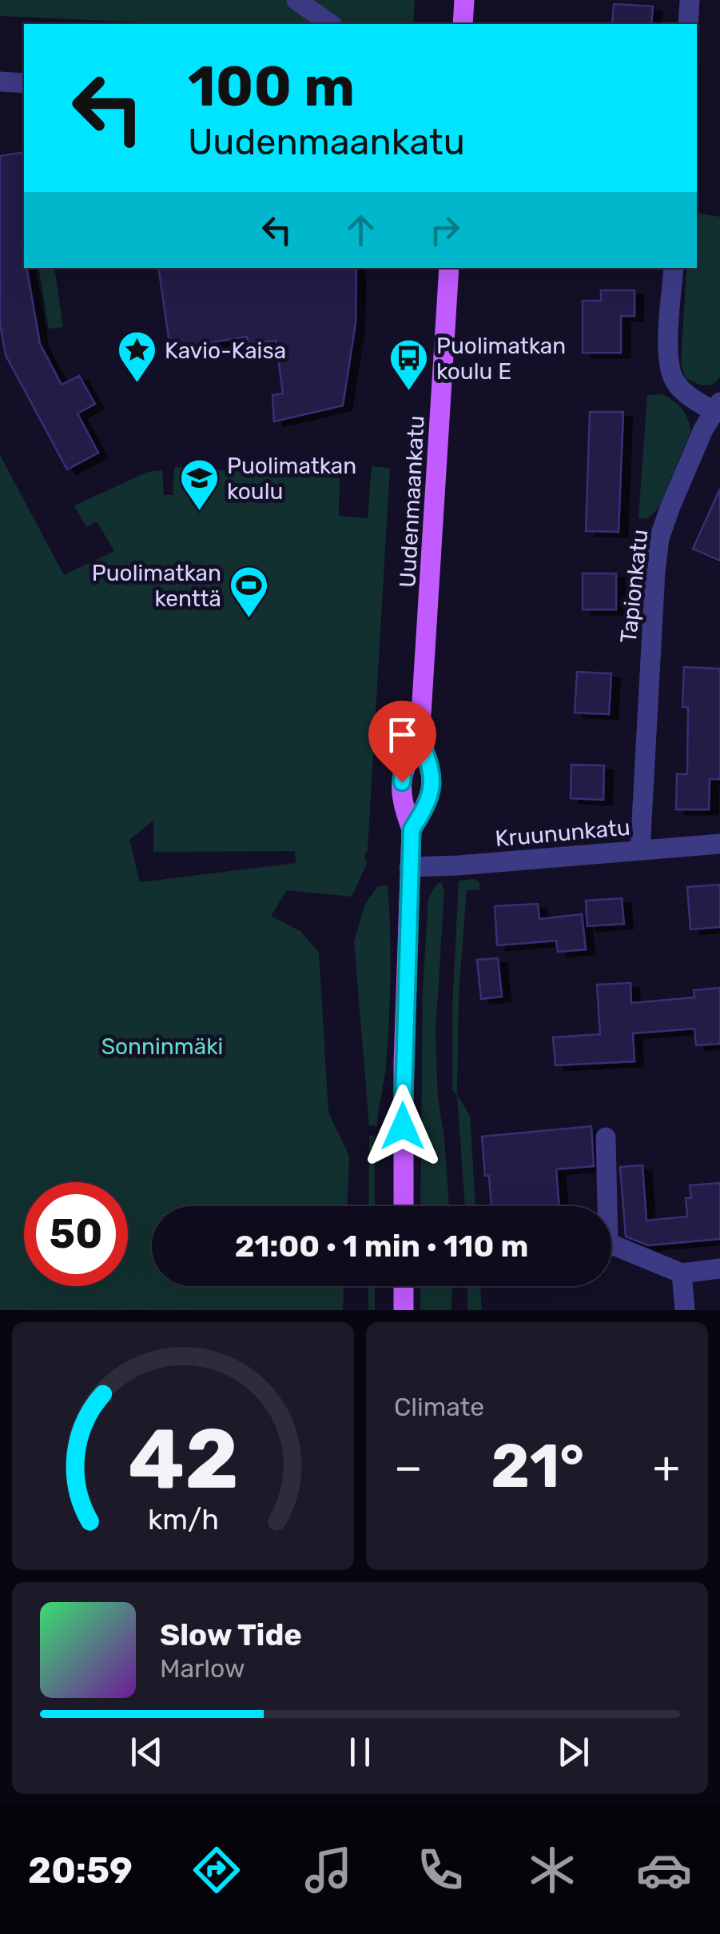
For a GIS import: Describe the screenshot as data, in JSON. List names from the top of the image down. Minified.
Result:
{"streets":{"main road":["Uudenmaankatu"],"street":["Tapionkatu","Kruununkatu"]},"crossings":[["Uudenmaankatu","Kruununkatu"],["Tapionkatu","Kruununkatu"]],"parks":["Sonninmäki"],"places":{"place":["Kavio-Kaisa"],"bus stop":["Puolimatkan koulu E"],"school or university":["Puolimatkan koulu"],"sports":["Puolimatkan kenttä"]},"page":{"turn":["100 m","Uudenmaankatu"],"limit":"50","trip":"21:00 · 1 min · 110 m","tile":"Climate","heat":["−","21°","+"],"song":["Slow Tide","Marlow"],"tabs":"20:59","gauge":["42","km/h"]}}
